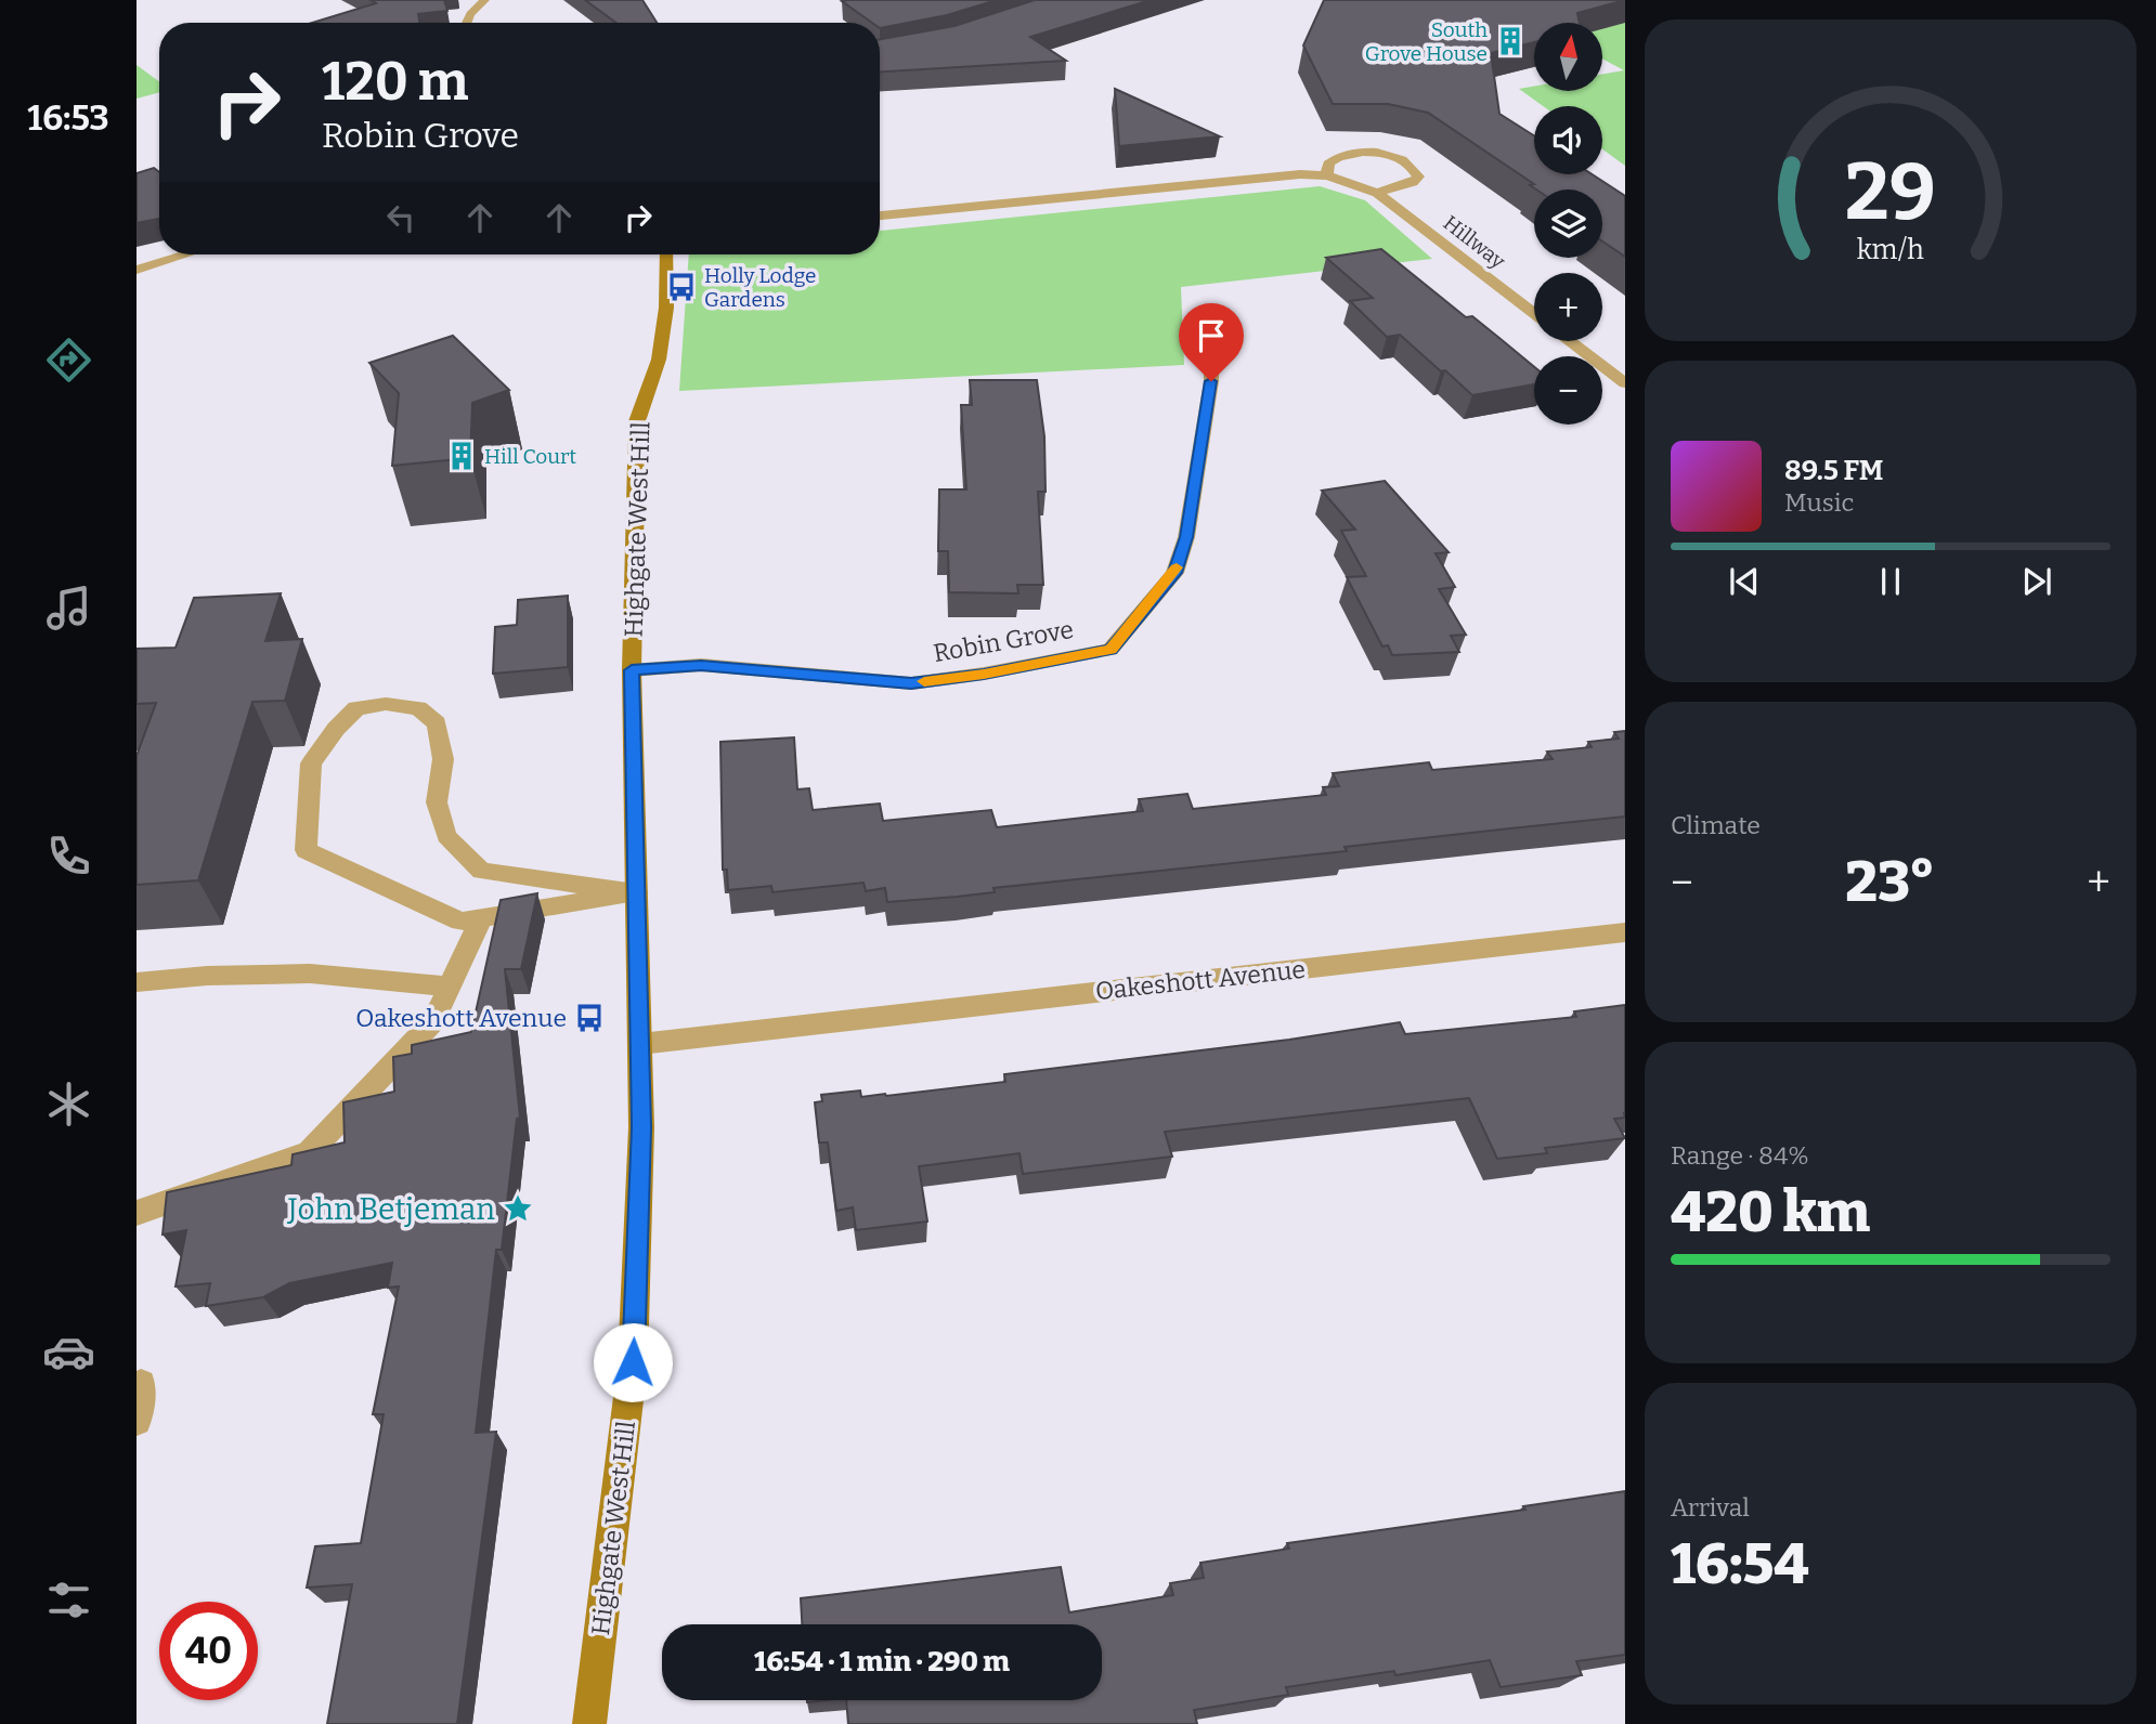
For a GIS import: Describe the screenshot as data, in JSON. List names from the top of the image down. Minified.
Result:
{"streets":{"street":["Hillway","Highgate West Hill","Robin Grove","Oakeshott Avenue"]},"crossings":[["Highgate West Hill","Robin Grove"],["Highgate West Hill","Oakeshott Avenue"]],"places":{"building":["South Grove House","Hill Court"],"bus stop":["Holly Lodge Gardens","Oakeshott Avenue"],"place":["John Betjeman"]},"north":"top","page":{"tabs":"16:53","map_buttons":["+","−"],"turn":["120 m","Robin Grove"],"song":["89.5 FM","Music"],"tile":["Climate",["Range · 84%","420 km"],["Arrival","16:54"]],"heat":["−","23°","+"],"limit":"40","trip":"16:54 · 1 min · 290 m","gauge":["29","km/h"]}}
